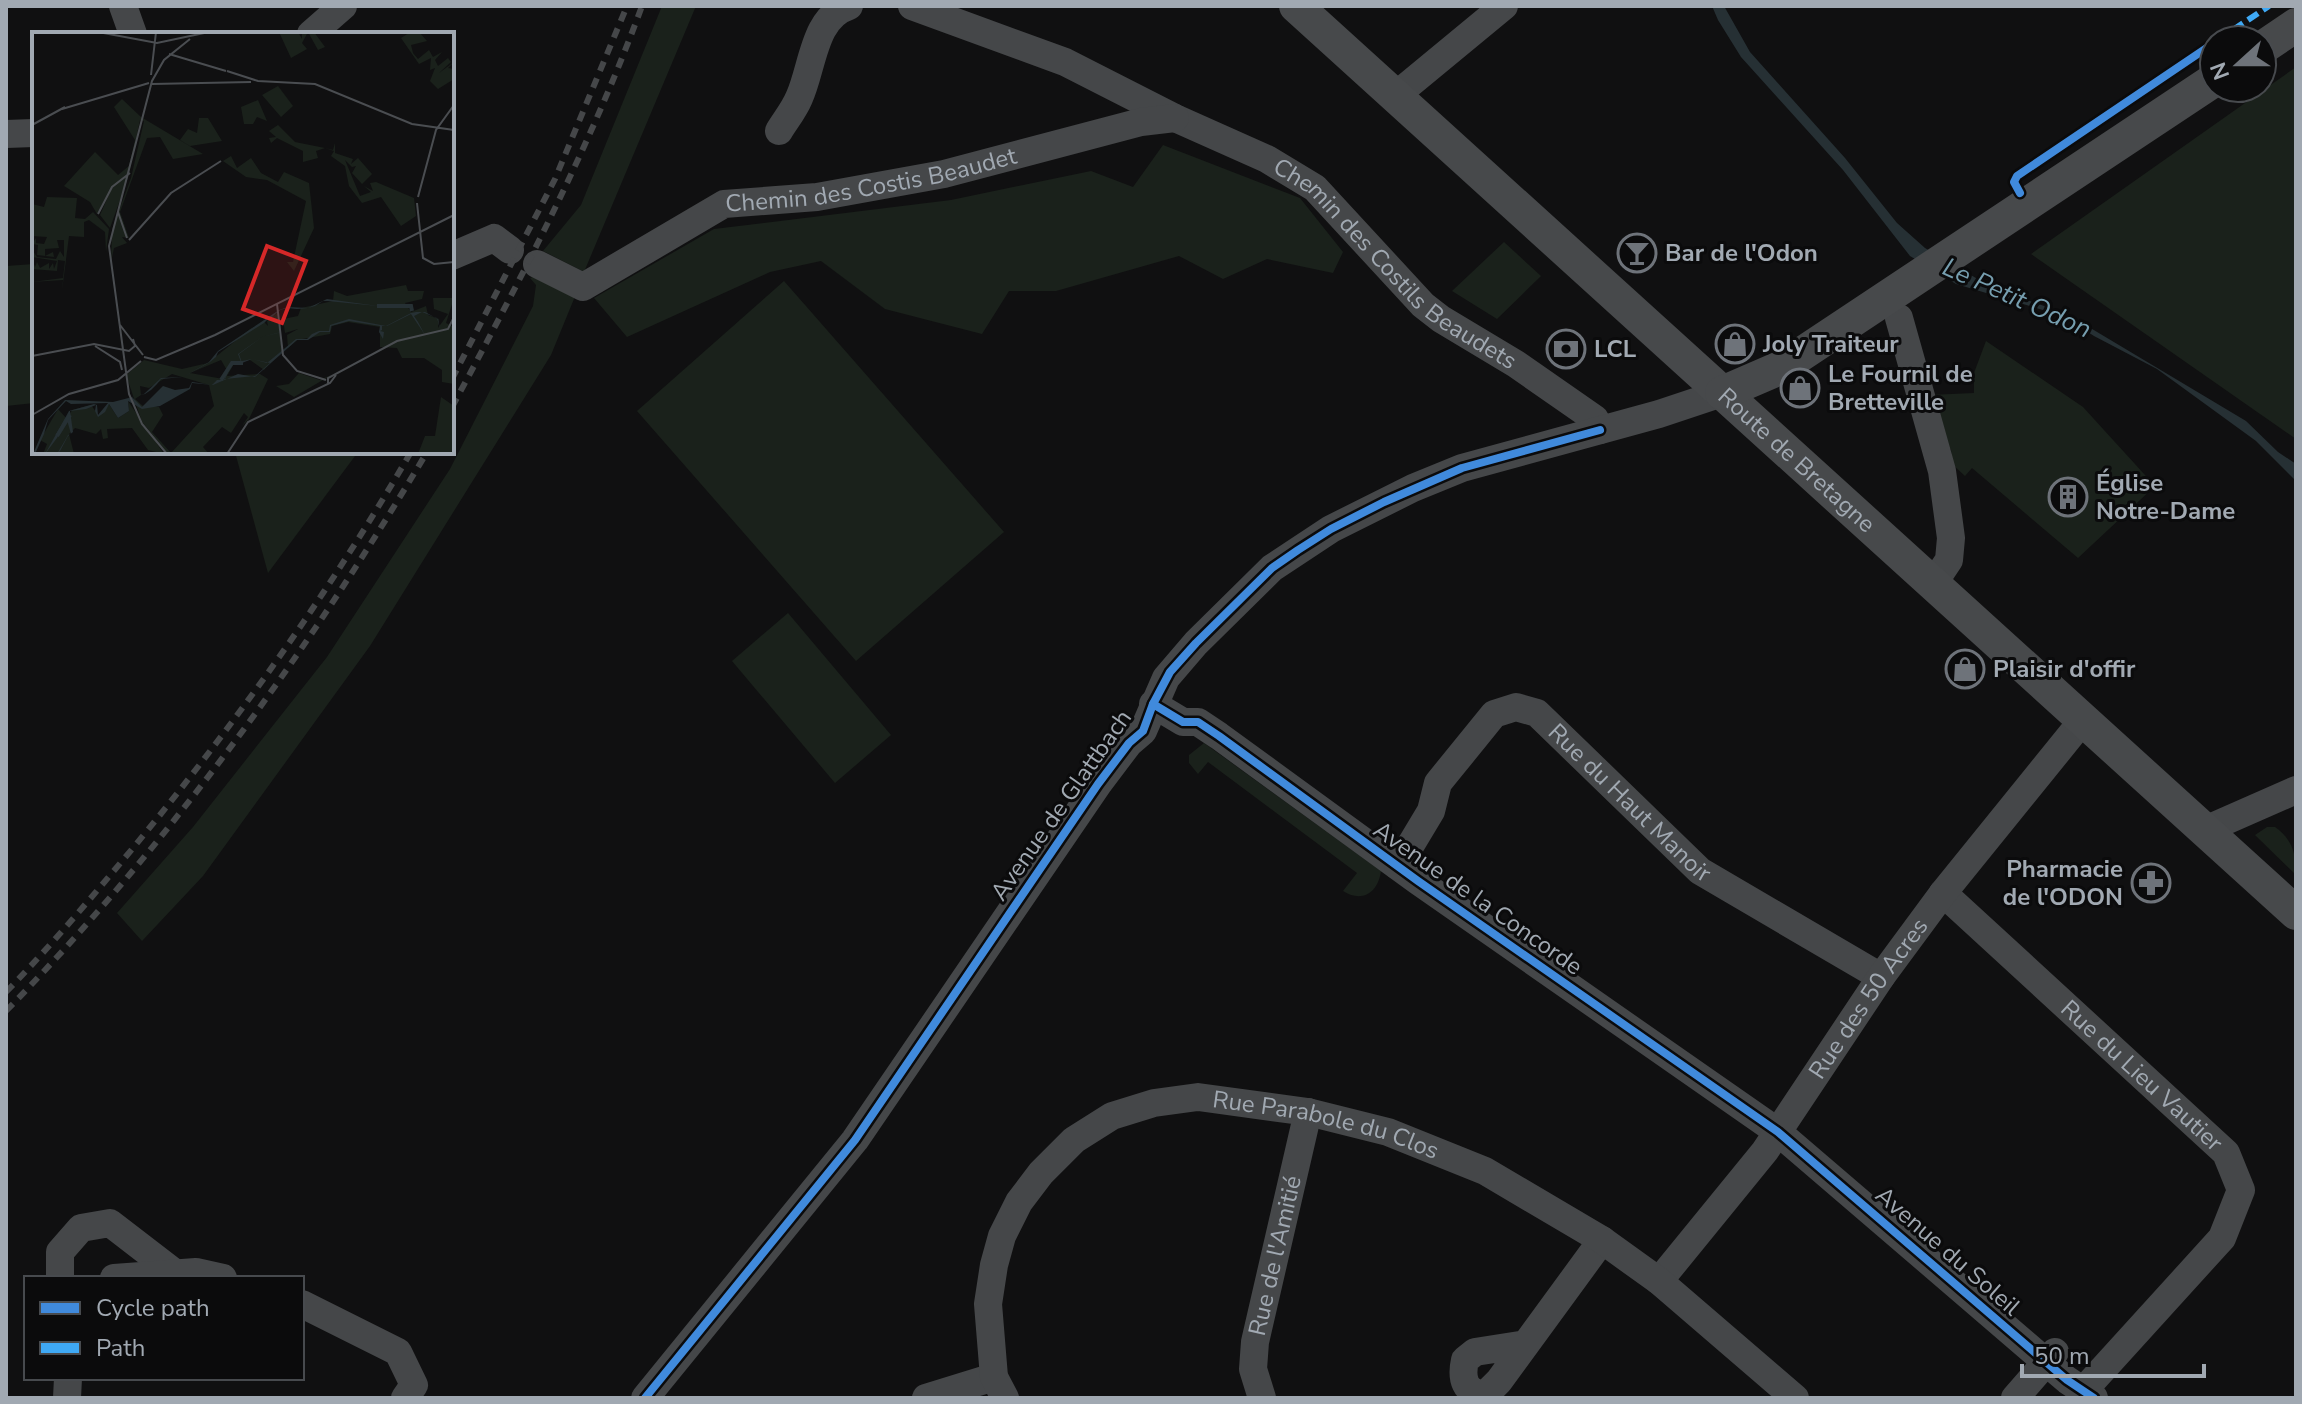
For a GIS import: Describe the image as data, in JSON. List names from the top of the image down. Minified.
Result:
{"streets":{"main road":["Route de Bretagne"],"street":["Chemin des Costis Beaudet","Chemin des Costils Beaudets","Rue du Haut Manoir","Avenue de Glattbach","Avenue de la Concorde","Rue des 50 Acres","Rue du Lieu Vautier","Rue Parabole du Clos","Avenue du Soleil","Rue de l'Amitié"]},"crossings":[["Chemin des Costis Beaudet","Chemin des Costils Beaudets"],["Chemin des Costils Beaudets","Avenue de Glattbach"],["Route de Bretagne","Avenue de Glattbach"],["Route de Bretagne","Rue des 50 Acres"],["Rue du Haut Manoir","Avenue de la Concorde"],["Rue du Haut Manoir","Rue des 50 Acres"],["Avenue de Glattbach","Avenue de la Concorde"],["Avenue de la Concorde","Rue des 50 Acres"],["Avenue de la Concorde","Avenue du Soleil"],["Rue des 50 Acres","Rue du Lieu Vautier"],["Rue des 50 Acres","Rue Parabole du Clos"],["Rue des 50 Acres","Avenue du Soleil"],["Rue du Lieu Vautier","Avenue du Soleil"],["Rue Parabole du Clos","Rue de l'Amitié"]],"water":["Le Petit Odon"],"places":{"bar":["Bar de l'Odon"],"shop":["Joly Traiteur","Le Fournil de Bretteville","Plaisir d'offir"],"bank":["LCL"],"building":["Église Notre-Dame"],"pharmacy":["Pharmacie de l'ODON"]},"legend":["Cycle path","Path"],"scale_bar":"50 m","north":"left"}
